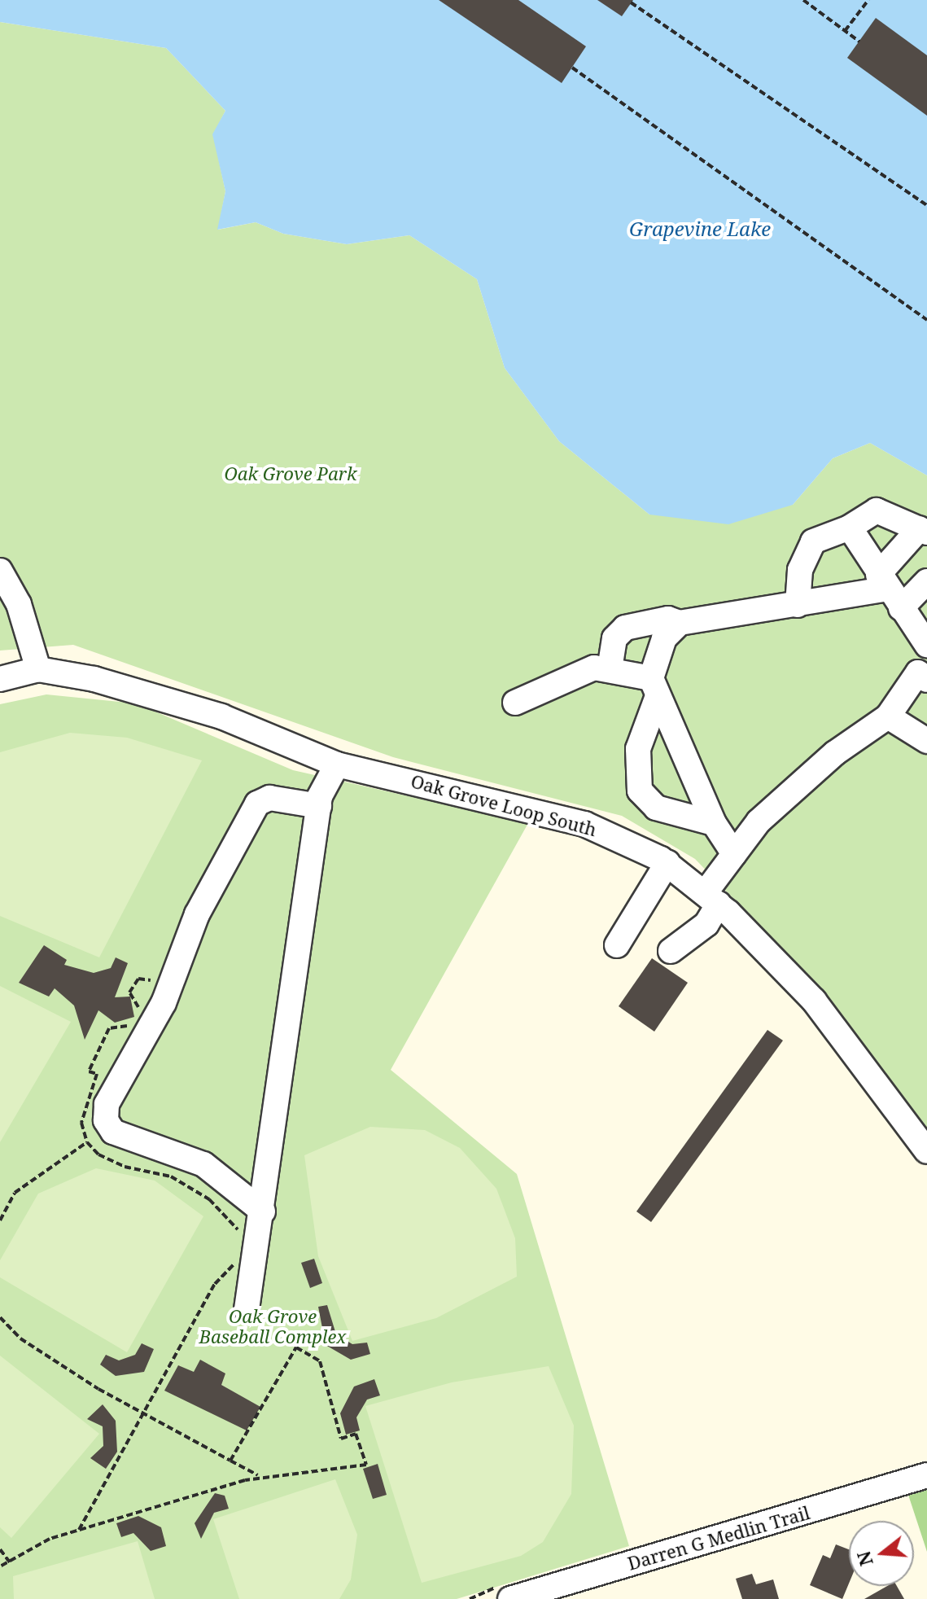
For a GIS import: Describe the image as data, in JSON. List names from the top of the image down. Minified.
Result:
{"streets":{"street":["Oak Grove Loop South","Darren G Medlin Trail"]},"water":["Grapevine Lake"],"parks":["Oak Grove Park","Oak Grove Baseball Complex"],"north":"left"}
